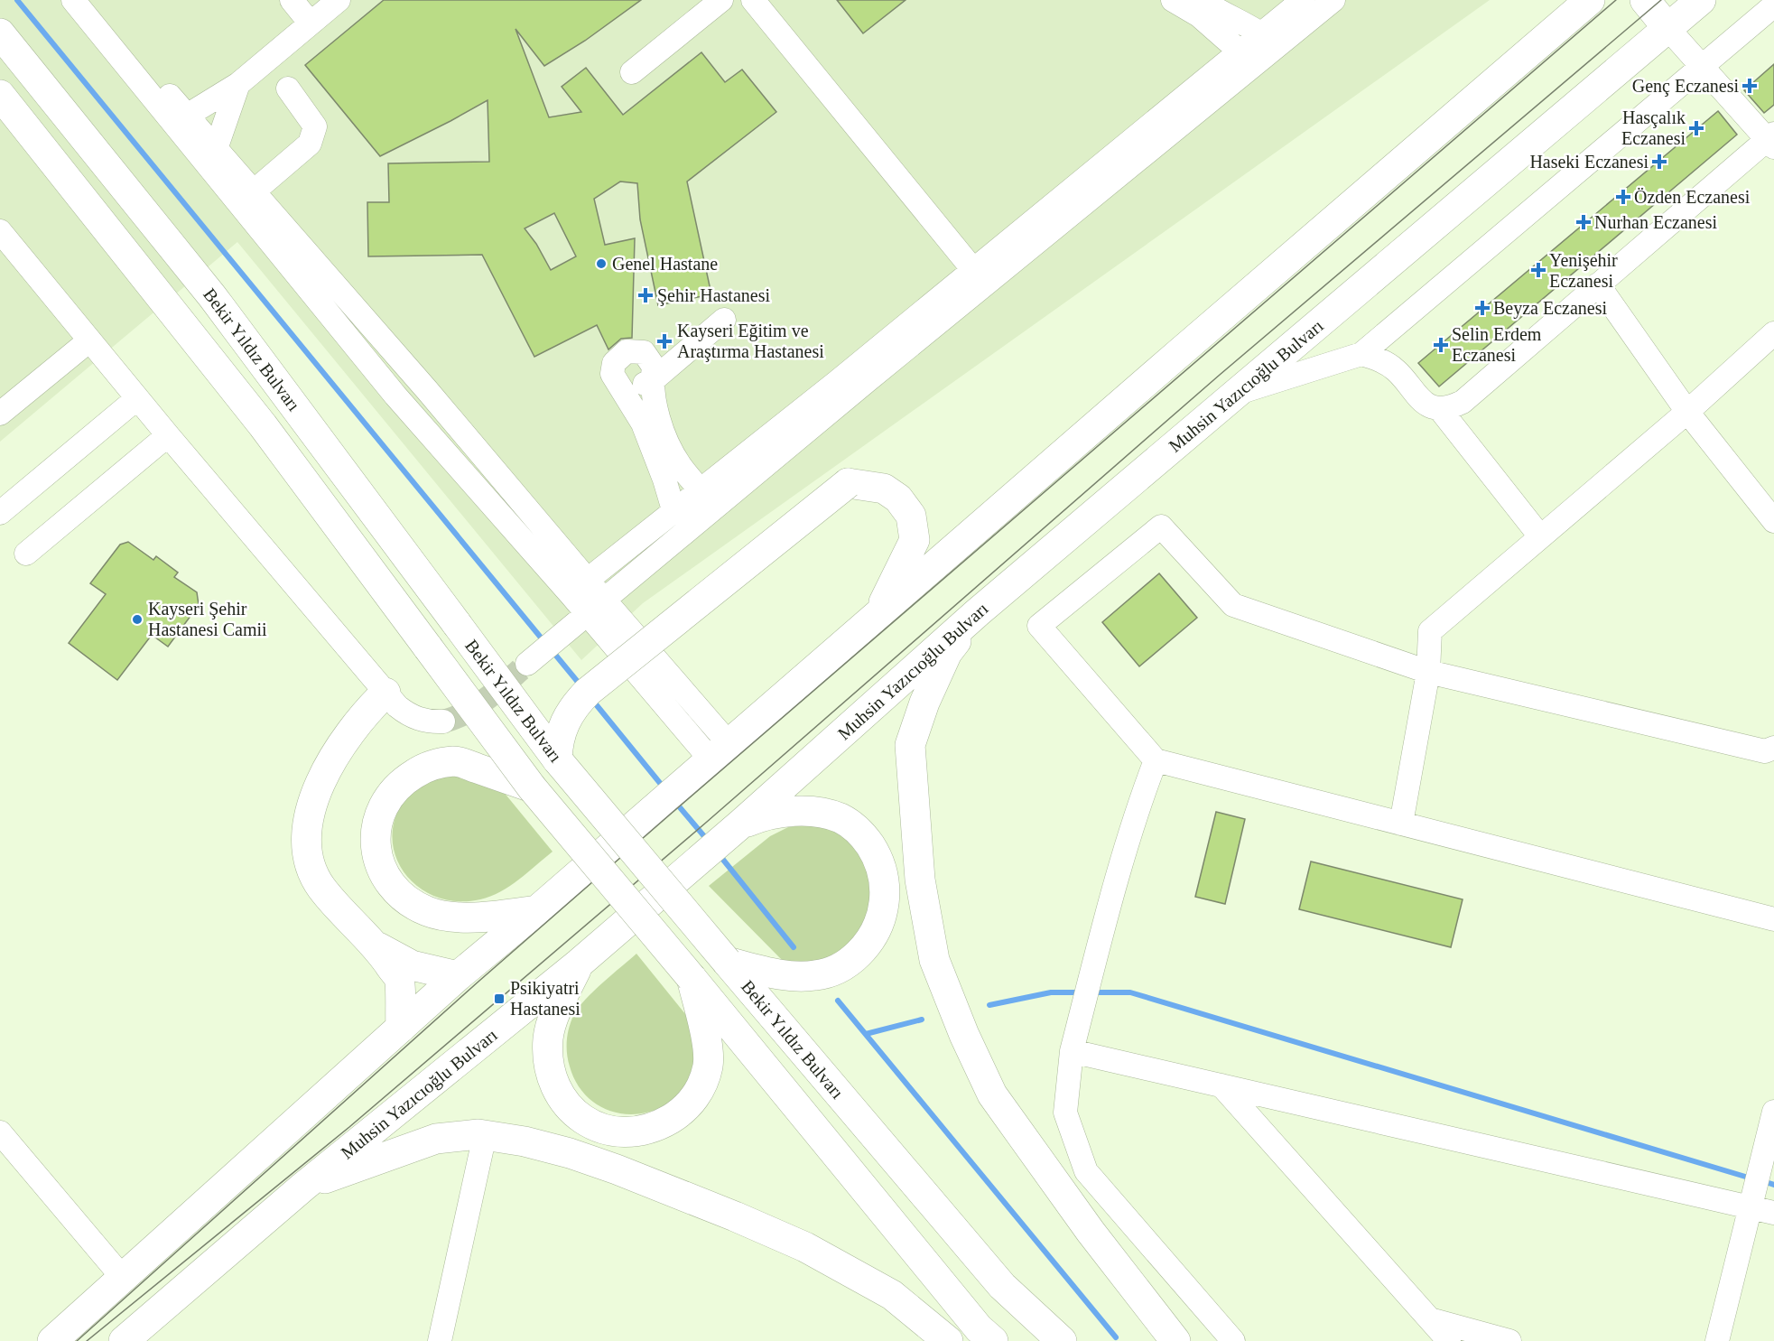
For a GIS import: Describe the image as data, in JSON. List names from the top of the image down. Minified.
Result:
{"streets":{"main road":["Bekir Yıldız Bulvarı","Muhsin Yazıcıoğlu Bulvarı"]},"places":{"health":["Genç Eczanesi","Hasçalık Eczanesi","Haseki Eczanesi","Özden Eczanesi","Nurhan Eczanesi","Yenişehir Eczanesi","Şehir Hastanesi","Beyza Eczanesi","Kayseri Eğitim ve Araştırma Hastanesi","Selin Erdem Eczanesi"],"other":["Genel Hastane","Kayseri Şehir Hastanesi Camii"],"transit":["Psikiyatri Hastanesi"]}}
